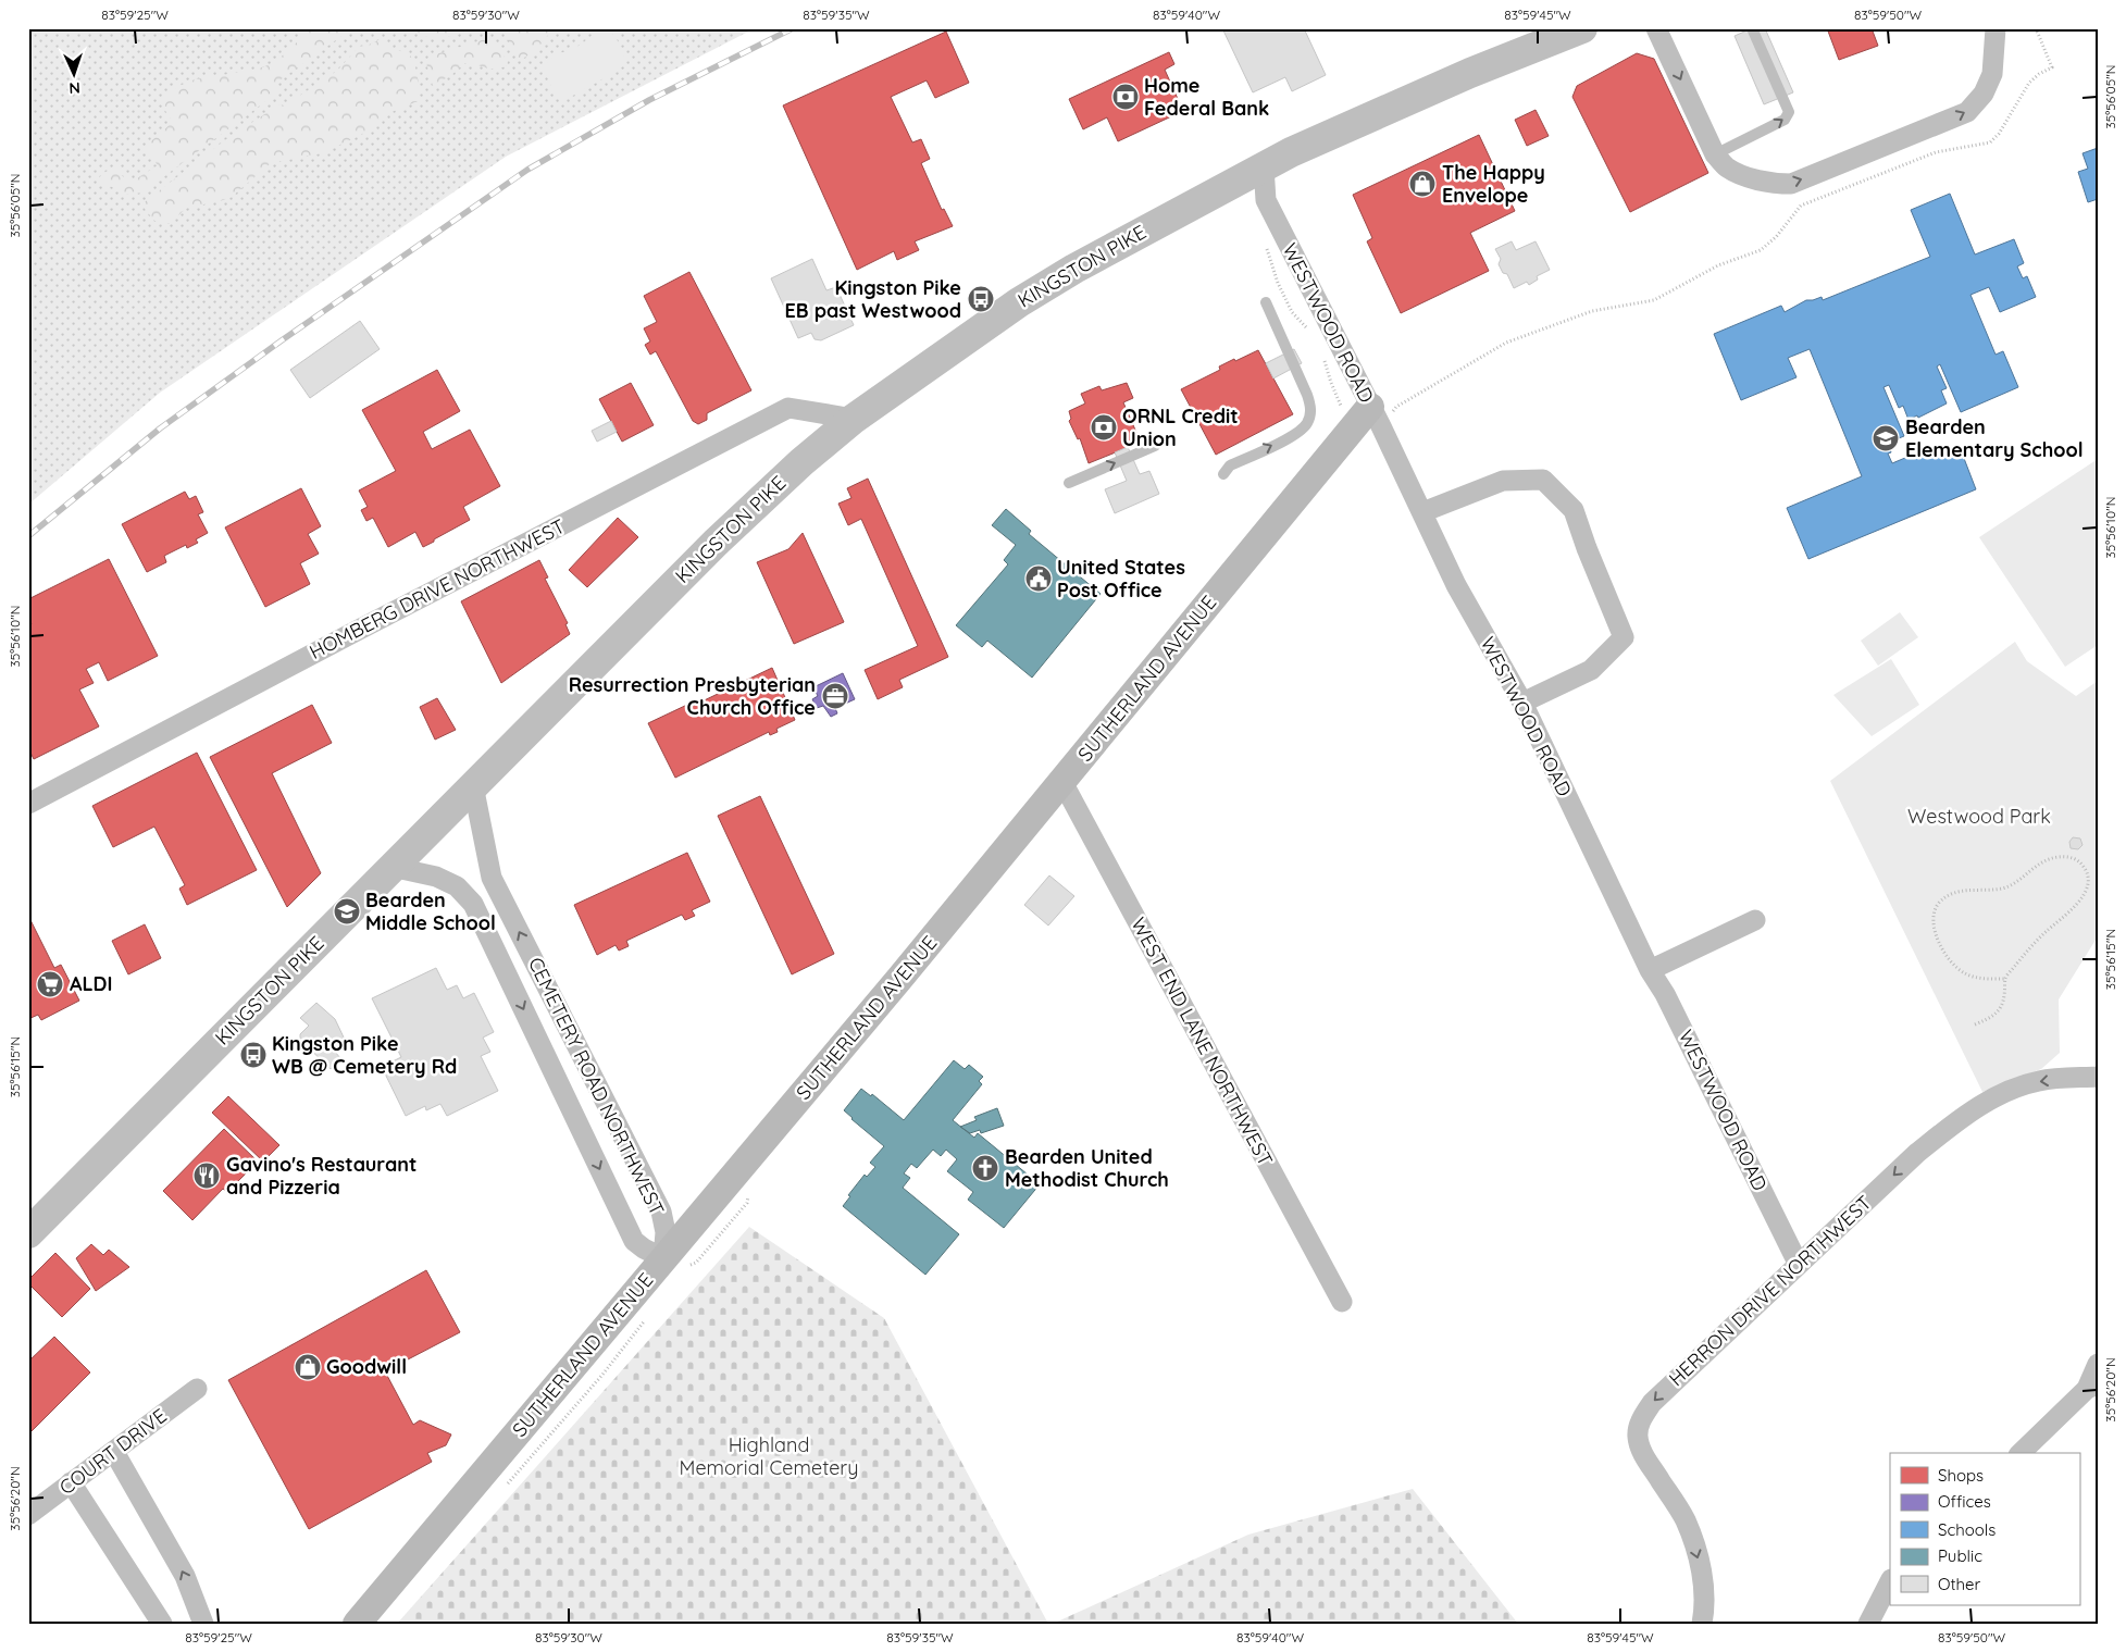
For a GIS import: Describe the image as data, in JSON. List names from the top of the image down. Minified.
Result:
{"streets":{"main road":["KINGSTON PIKE"],"street":["WESTWOOD ROAD","HOMBERG DRIVE NORTHWEST","SUTHERLAND AVENUE","WEST END LANE NORTHWEST","CEMETERY ROAD NORTHWEST","HERRON DRIVE NORTHWEST","COURT DRIVE"]},"crossings":[["KINGSTON PIKE","WESTWOOD ROAD"],["KINGSTON PIKE","HOMBERG DRIVE NORTHWEST"],["KINGSTON PIKE","CEMETERY ROAD NORTHWEST"],["WESTWOOD ROAD","SUTHERLAND AVENUE"],["WESTWOOD ROAD","HERRON DRIVE NORTHWEST"],["SUTHERLAND AVENUE","WEST END LANE NORTHWEST"],["SUTHERLAND AVENUE","CEMETERY ROAD NORTHWEST"]],"one_way":["HERRON DRIVE NORTHWEST"],"parks":["Westwood Park","Highland Memorial Cemetery"],"places":{"bank":["Home Federal Bank","ORNL Credit Union"],"shop":["The Happy Envelope","Goodwill"],"bus stop":["Kingston Pike EB past Westwood","Kingston Pike WB @ Cemetery Rd"],"school or university":["Bearden Elementary School","Bearden Middle School"],"public building":["United States Post Office"],"office":["Resurrection Presbyterian Church Office"],"supermarket":["ALDI"],"church":["Bearden United Methodist Church"],"restaurant":["Gavino's Restaurant and Pizzeria"]},"legend":["Shops","Offices","Schools","Public","Other"],"north":"bottom","coordinates":["83°59'25\"W","83°59'30\"W","83°59'35\"W","83°59'40\"W","83°59'45\"W","83°59'50\"W","35°56'05\"N","35°56'10\"N","35°56'15\"N","35°56'20\"N"]}
